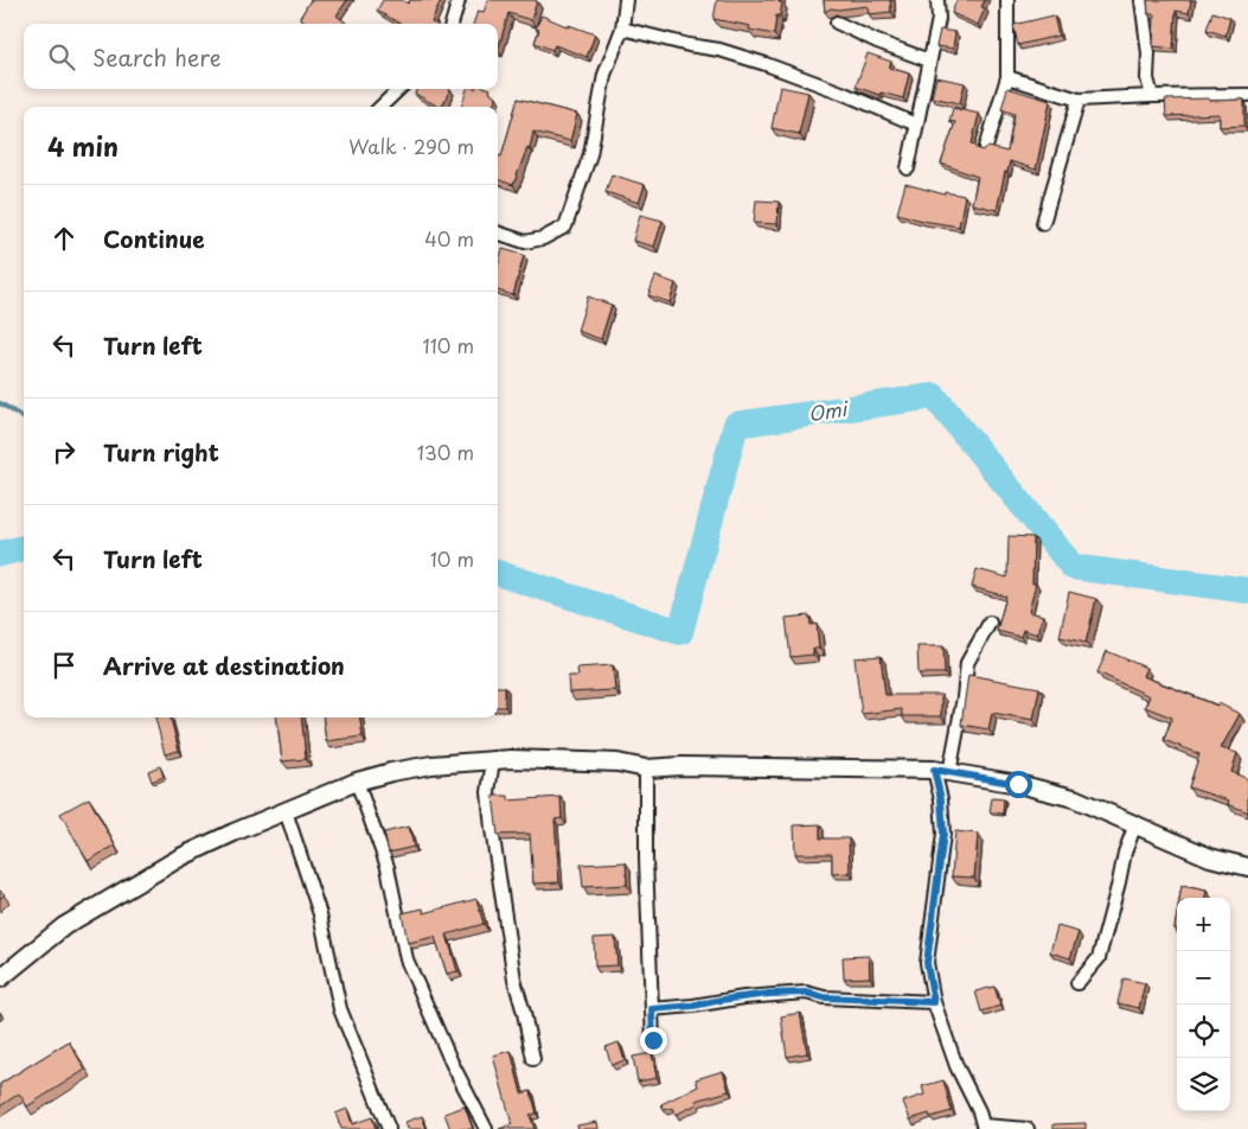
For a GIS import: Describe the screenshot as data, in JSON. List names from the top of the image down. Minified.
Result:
{"water":["Omi"],"page":{"search":"Search here","heading":["4 min","Walk · 290 m"],"list":[["Continue","40 m"],["Turn left","110 m"],["Turn right","130 m"],["Turn left","10 m"],"Arrive at destination"],"map_buttons":["+","−"]}}
